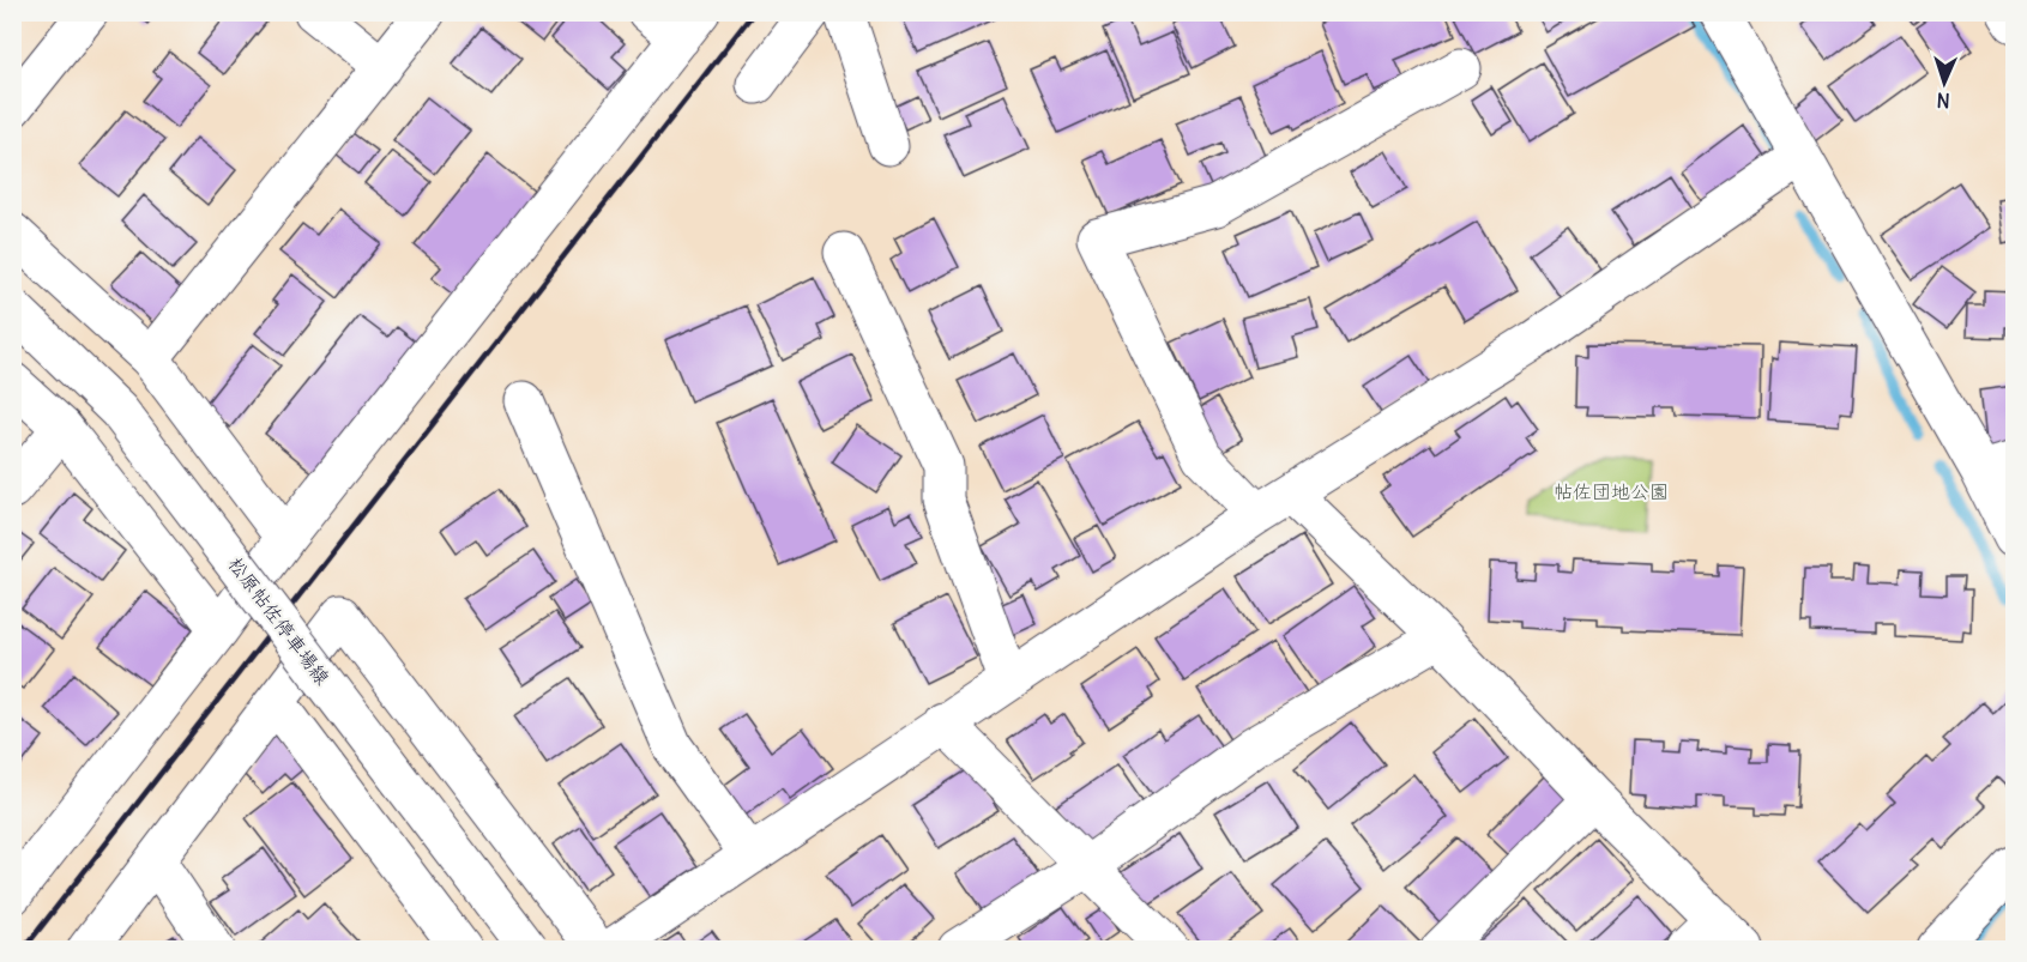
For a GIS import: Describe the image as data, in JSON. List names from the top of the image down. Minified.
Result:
{"streets":{"street":["松原帖佐停車場線"]},"parks":["帖佐団地公園"],"north":"bottom"}
